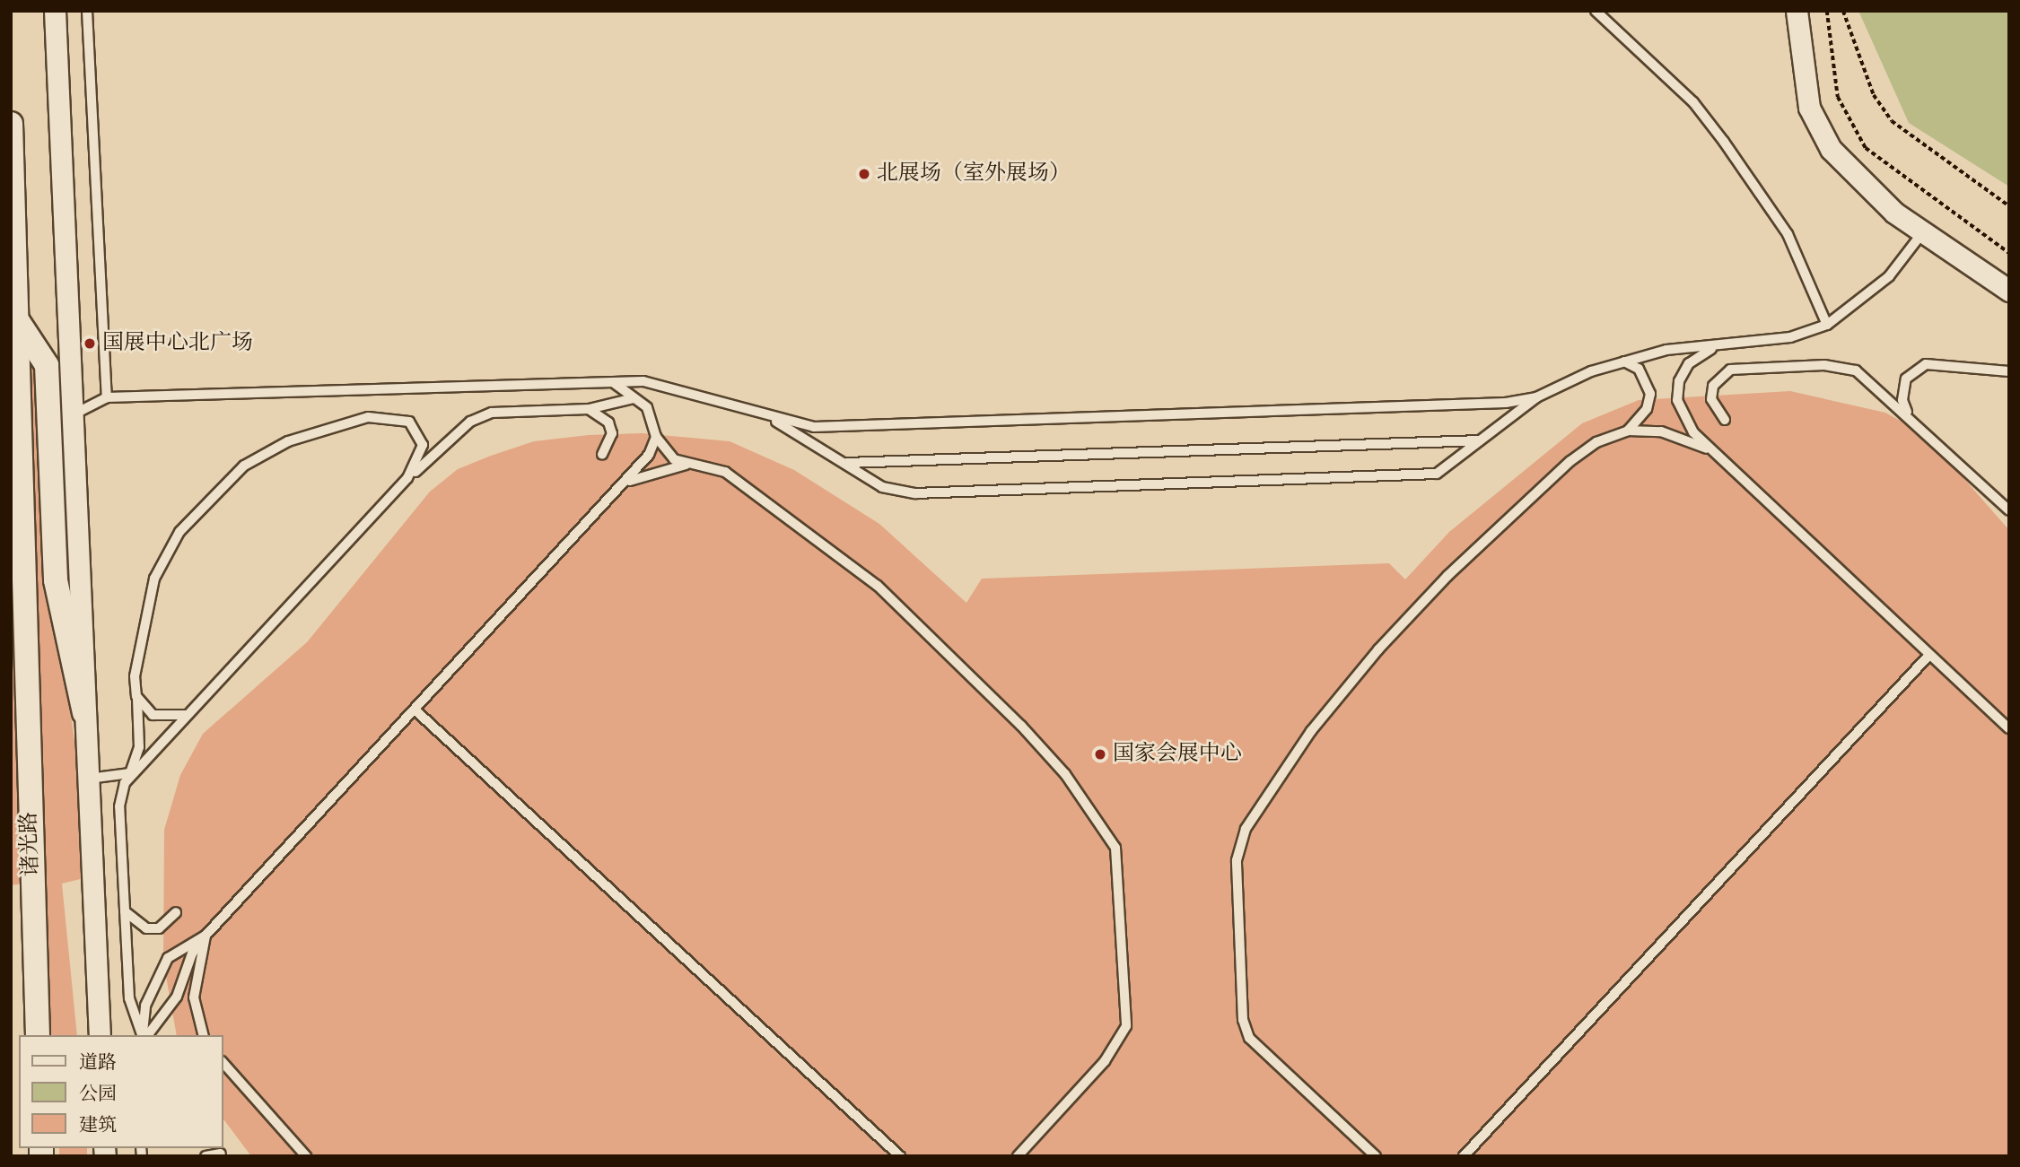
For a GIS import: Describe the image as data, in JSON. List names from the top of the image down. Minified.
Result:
{"streets":{"main road":["诸光路"]},"places":["北展场（室外展场）","国展中心北广场","国家会展中心"],"legend":["道路","公园","建筑"]}
